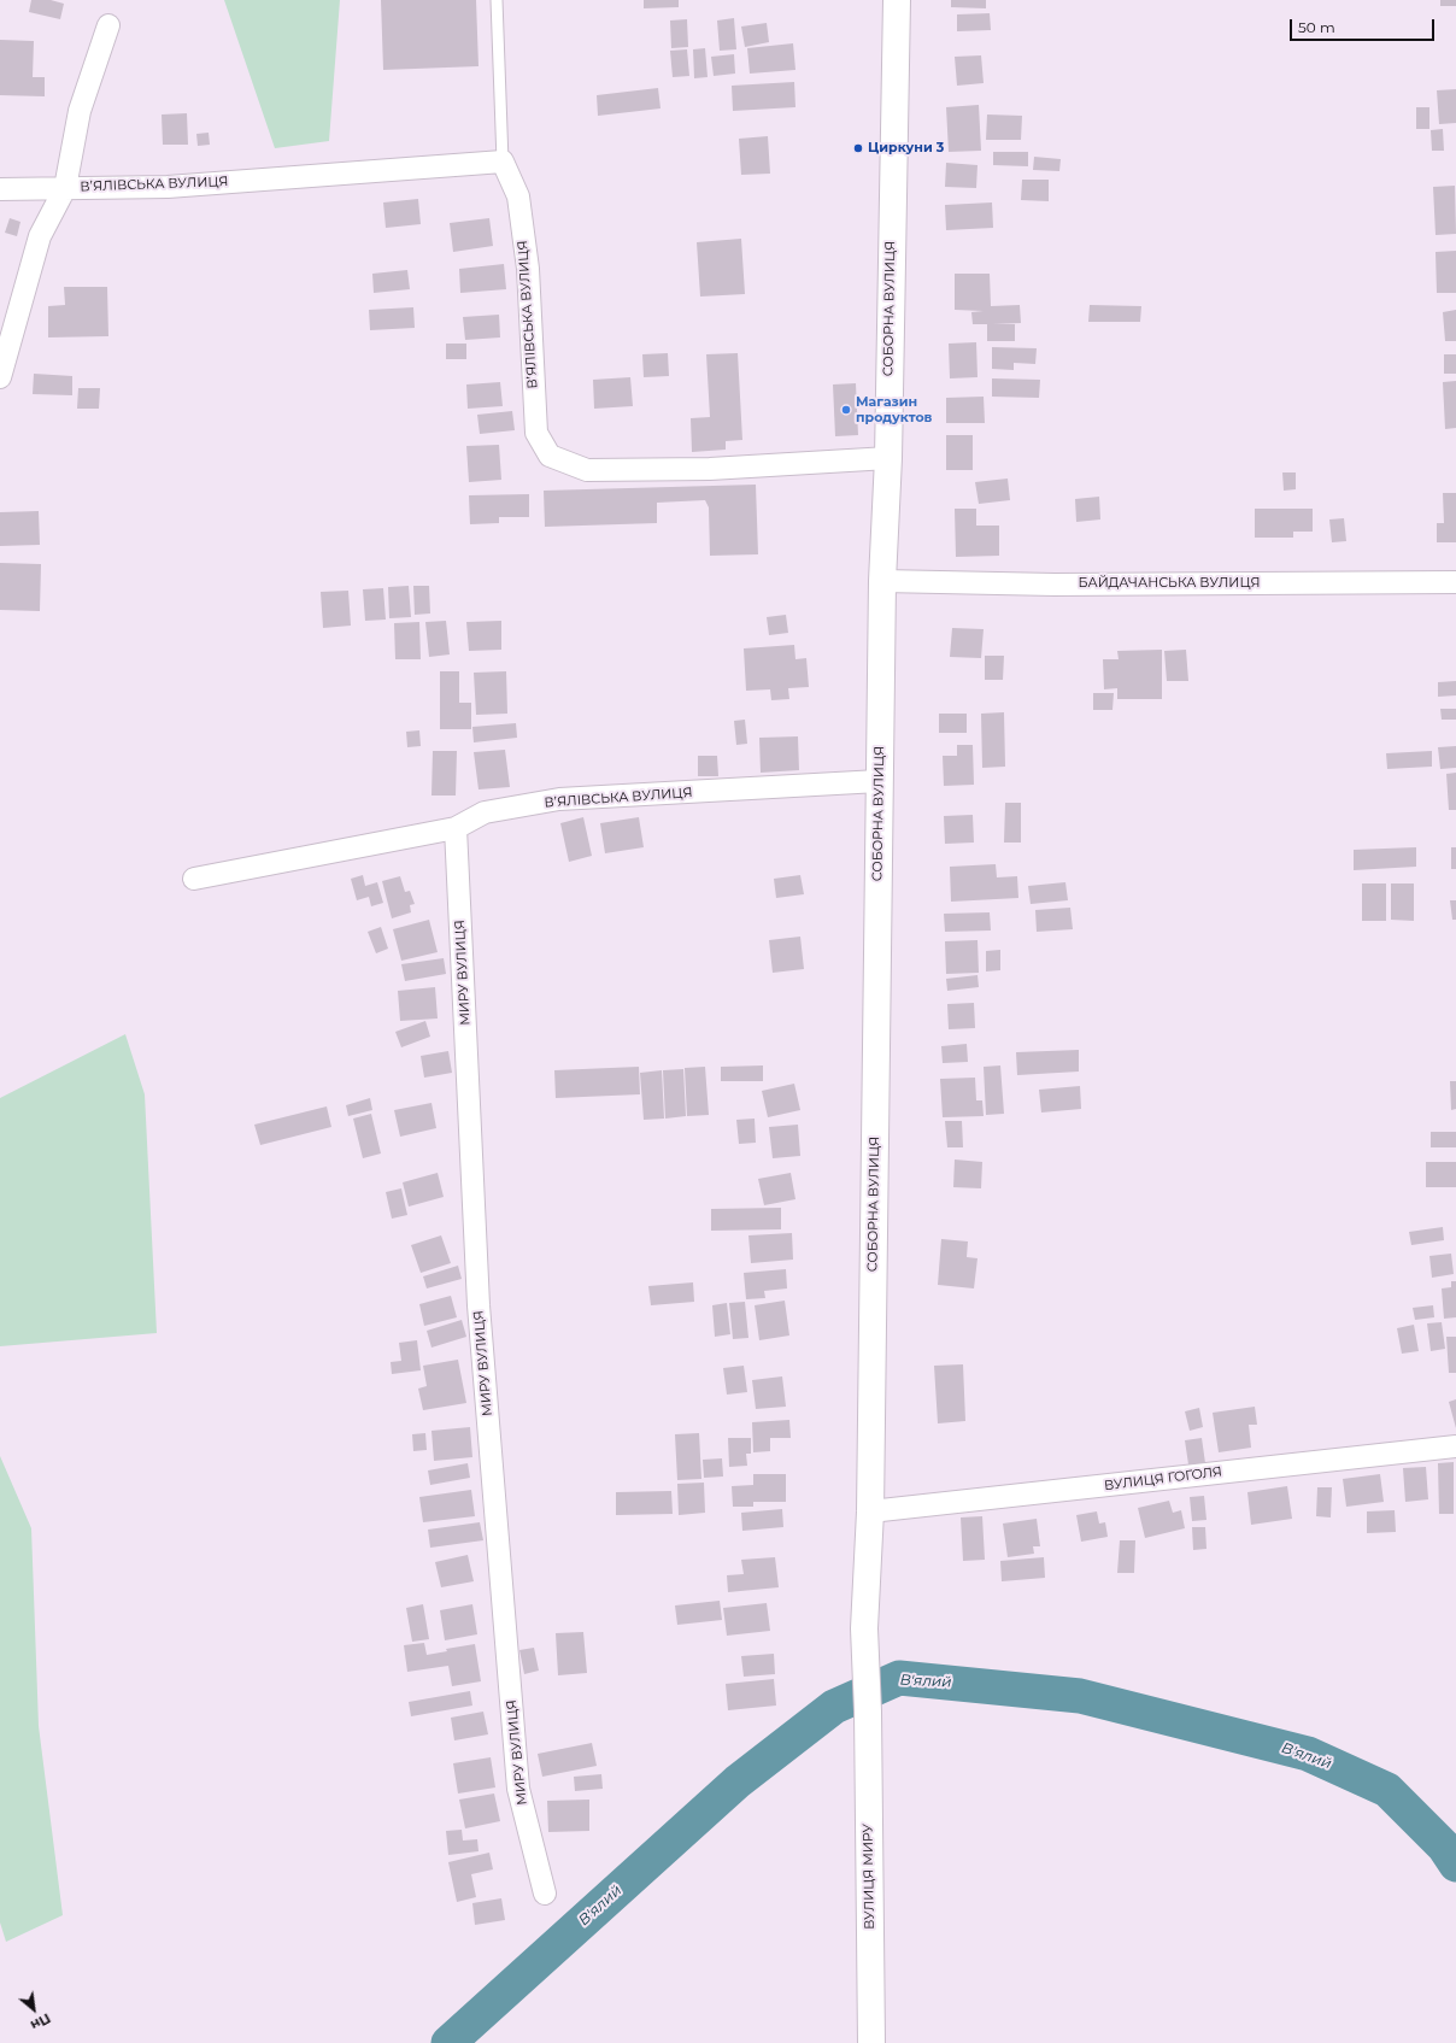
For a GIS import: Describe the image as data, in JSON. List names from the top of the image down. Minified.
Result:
{"streets":{"street":["В’ЯЛІВСЬКА ВУЛИЦЯ","СОБОРНА ВУЛИЦЯ","БАЙДАЧАНСЬКА ВУЛИЦЯ","МИРУ ВУЛИЦЯ","ВУЛИЦЯ ГОГОЛЯ","ВУЛИЦЯ МИРУ"]},"crossings":[["В’ЯЛІВСЬКА ВУЛИЦЯ","СОБОРНА ВУЛИЦЯ"],["В’ЯЛІВСЬКА ВУЛИЦЯ","МИРУ ВУЛИЦЯ"],["СОБОРНА ВУЛИЦЯ","БАЙДАЧАНСЬКА ВУЛИЦЯ"],["СОБОРНА ВУЛИЦЯ","ВУЛИЦЯ ГОГОЛЯ"],["СОБОРНА ВУЛИЦЯ","ВУЛИЦЯ МИРУ"]],"water":["В'ялий"],"places":["Циркуни 3","Магазин продуктов"],"scale_bar":"50 m","north":"bottom right"}
